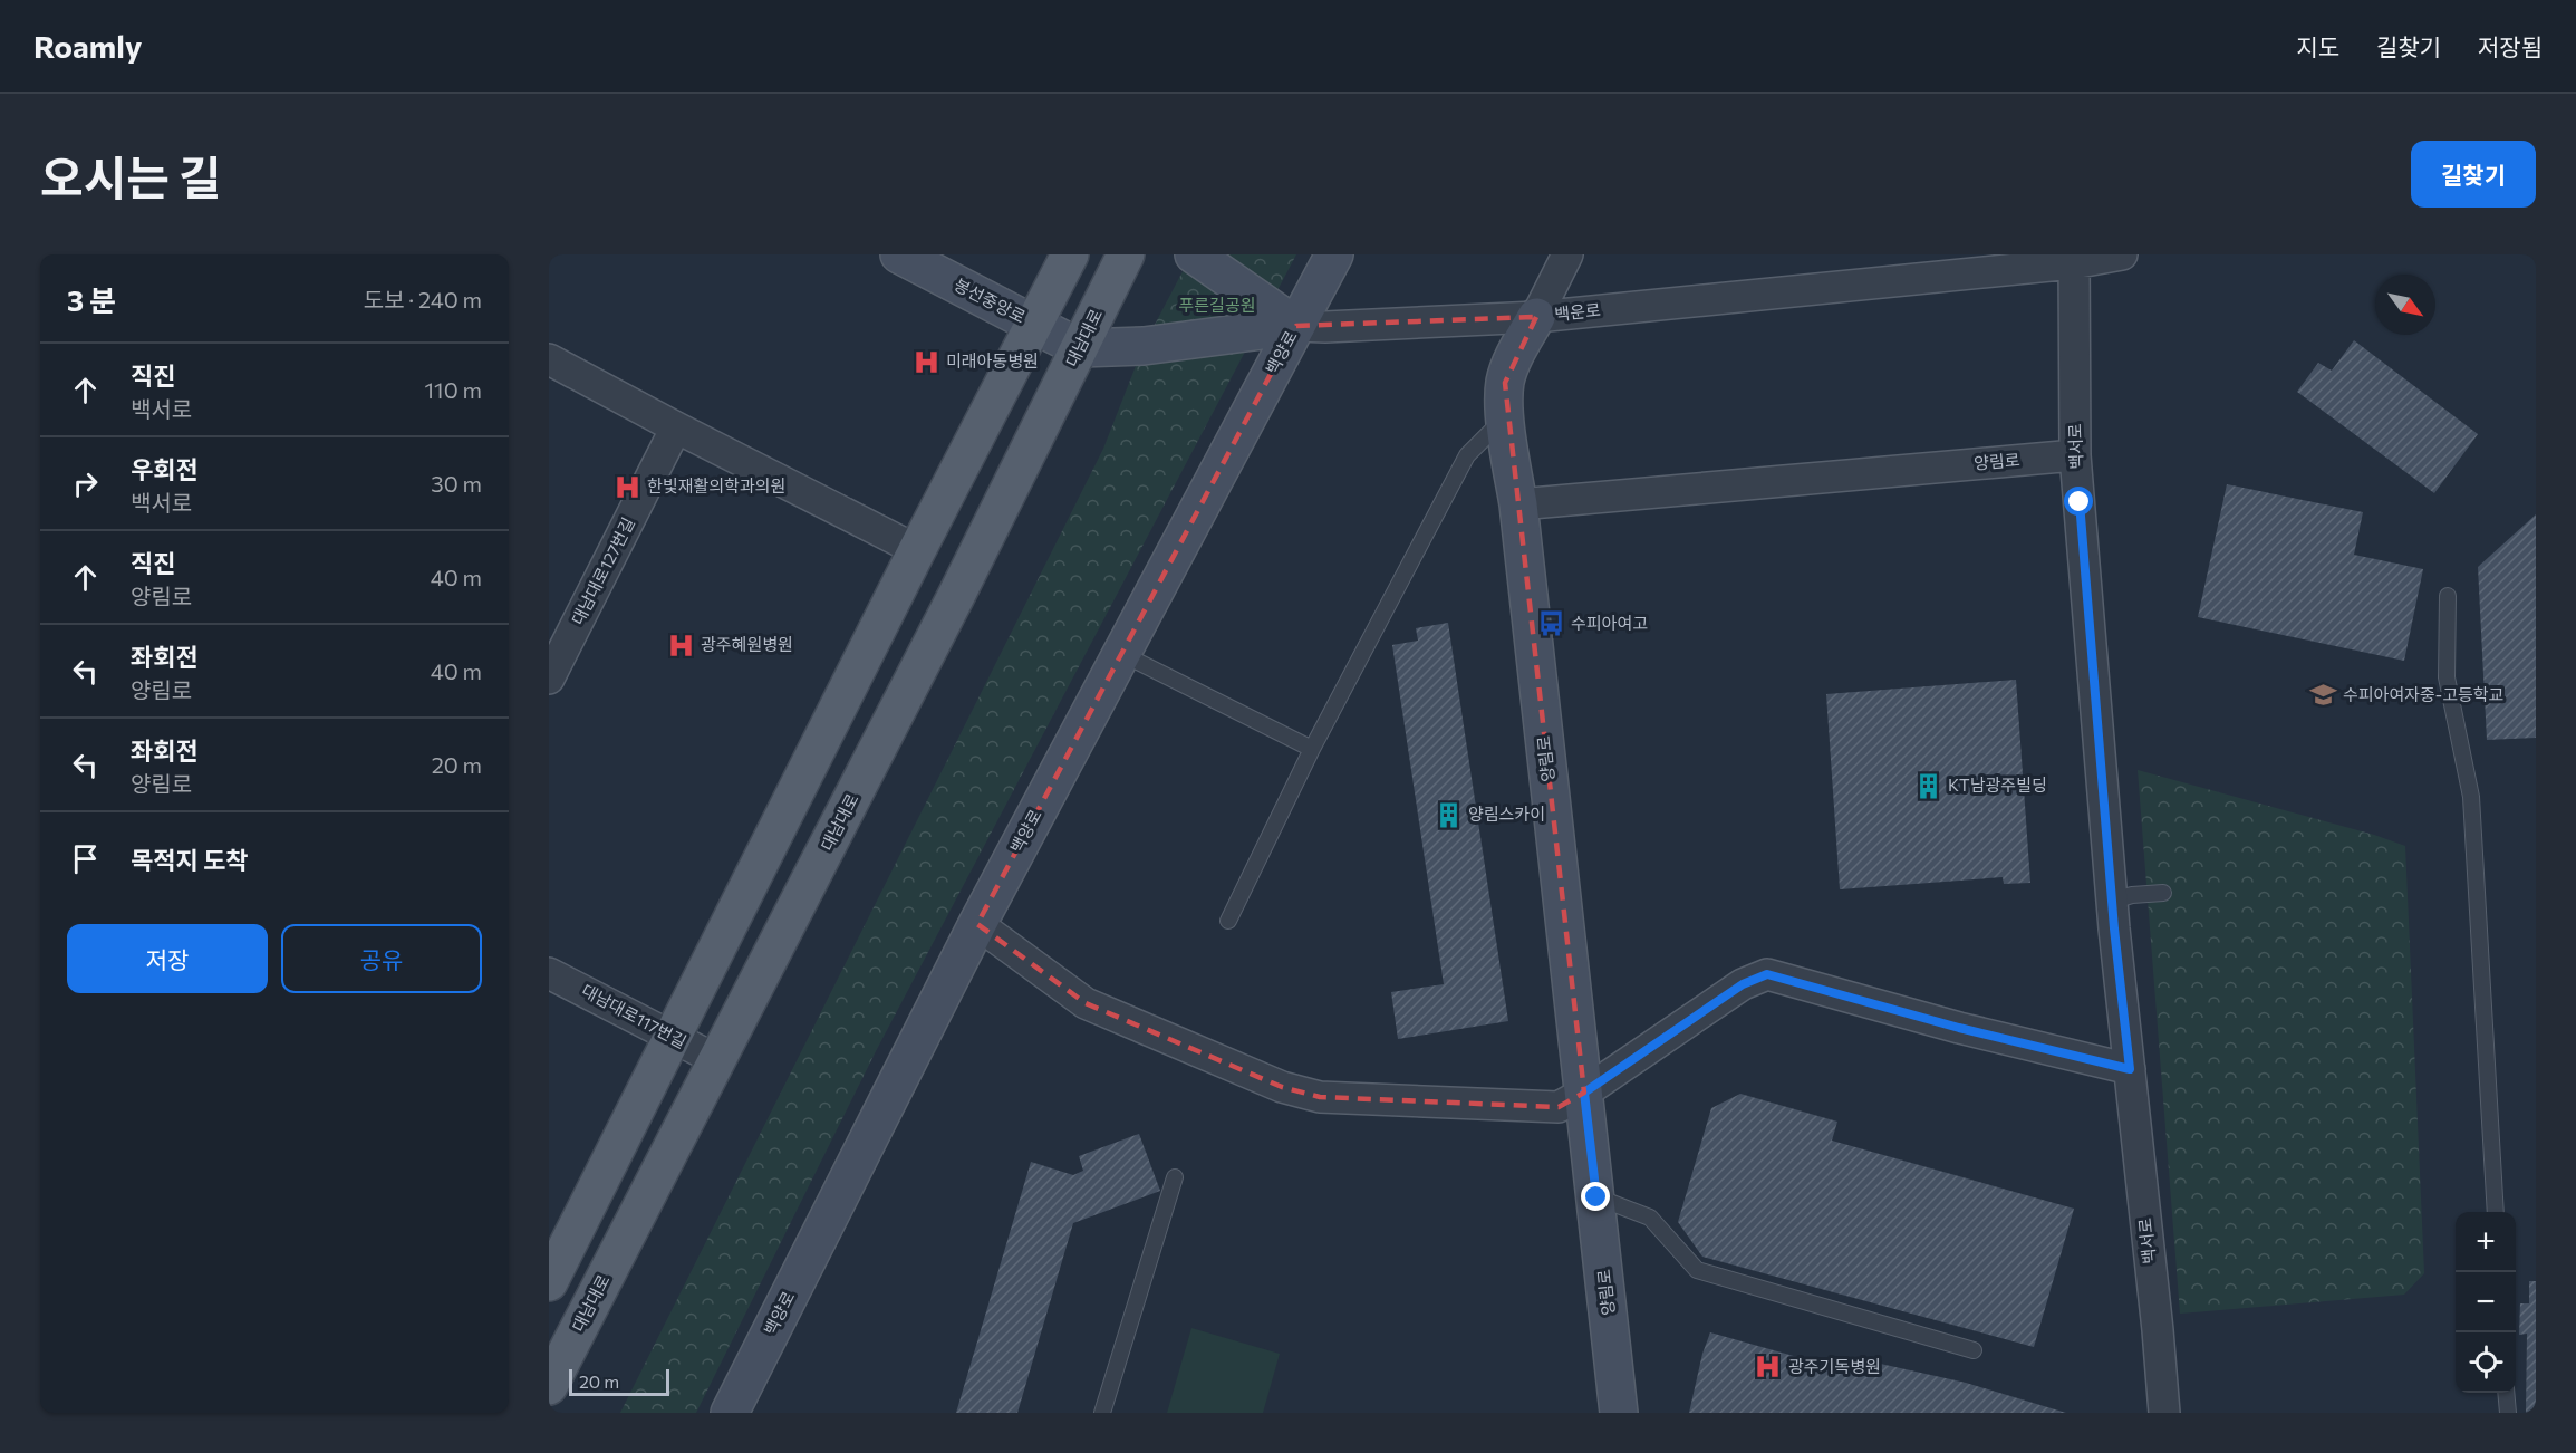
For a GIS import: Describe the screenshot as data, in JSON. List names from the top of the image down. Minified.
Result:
{"streets":{"main road":["대남대로"],"street":["봉선중앙로","백운로","백양로","백서로","양림로","대남대로127번길","대남대로117번길"]},"crossings":[["봉선중앙로","백운로"],["봉선중앙로","대남대로"],["백운로","대남대로"],["백운로","백양로"],["백운로","백서로"],["백운로","양림로"],["대남대로","대남대로117번길"],["백서로","양림로"]],"parks":["푸른길공원"],"places":{"hospital":["미래아동병원","한빛재활의학과의원","광주혜원병원","광주기독병원"],"bus stop":["수피아여고"],"school or university":["수피아여자중-고등학교"],"building":["KT남광주빌딩","양림스카이"]},"scale_bar":"20 m","north":"bottom right","page":{"header":"Roamly","nav":["지도","길찾기","저장됨"],"title":"오시는 길","buttons":["길찾기",["저장","공유"]],"heading":["3 분","도보 · 240 m"],"list":[["직진","백서로","110 m"],["우회전","백서로","30 m"],["직진","양림로","40 m"],["좌회전","양림로","40 m"],["좌회전","양림로","20 m"],"목적지 도착"],"map_buttons":["+","−"],"scale":"20 m"}}
